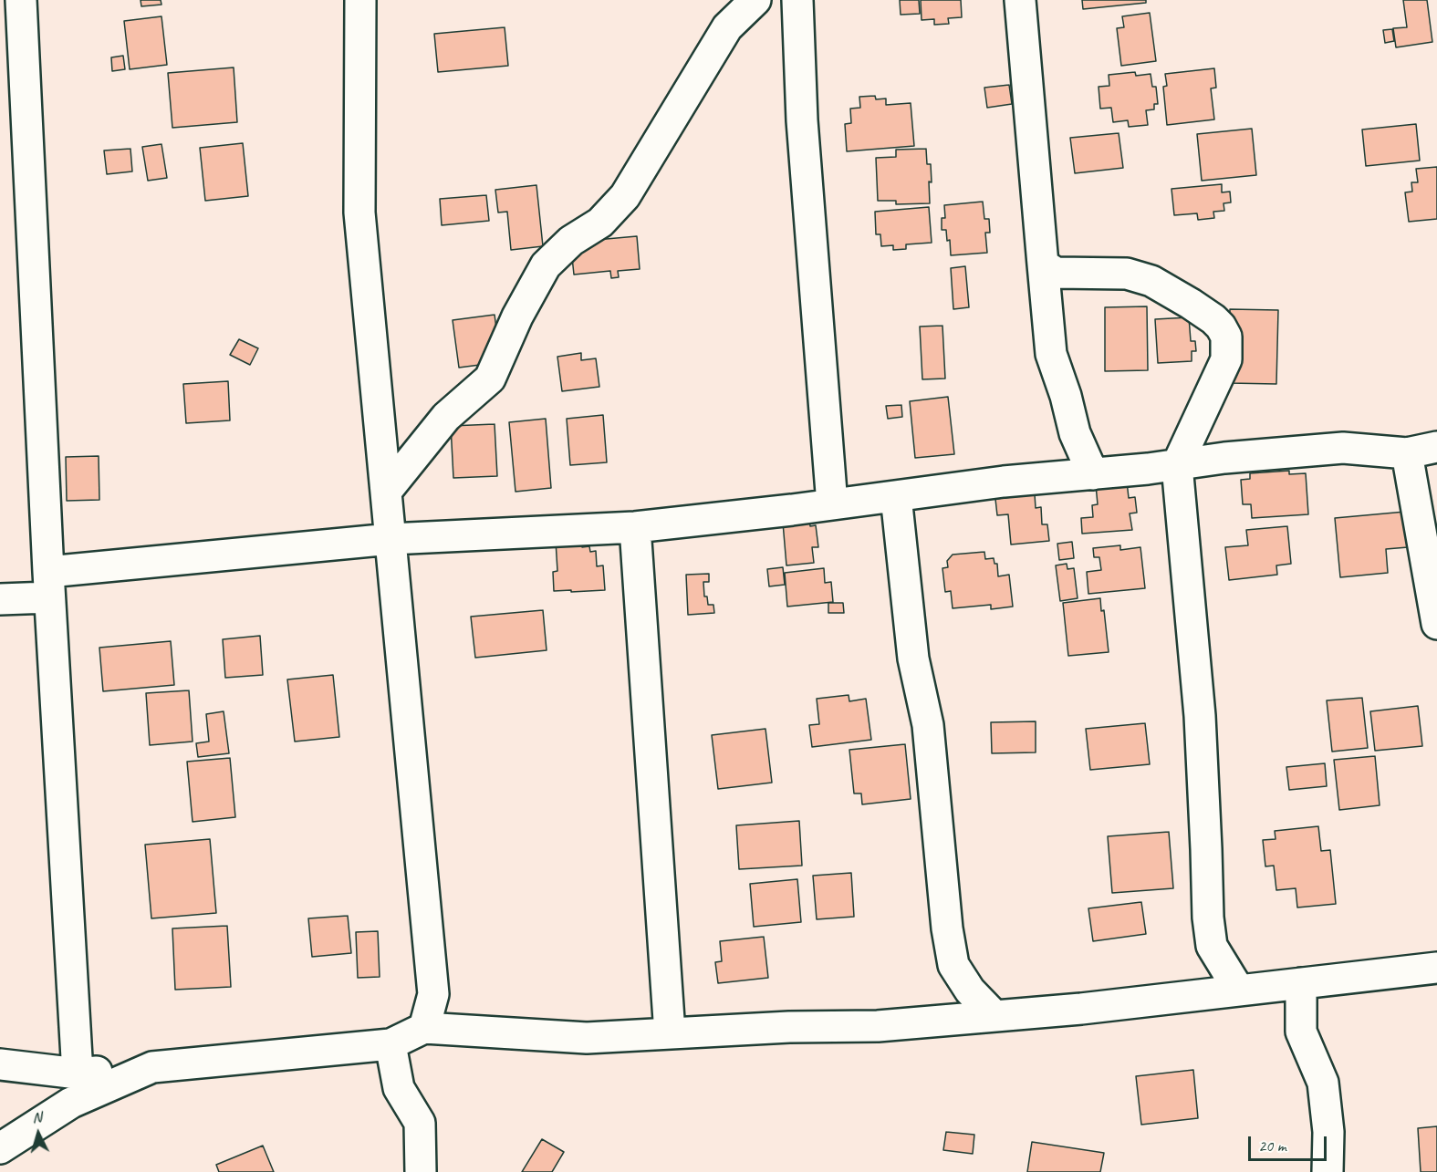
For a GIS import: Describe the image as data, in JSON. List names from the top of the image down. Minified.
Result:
{"scale_bar":"20 m","north":"top"}
